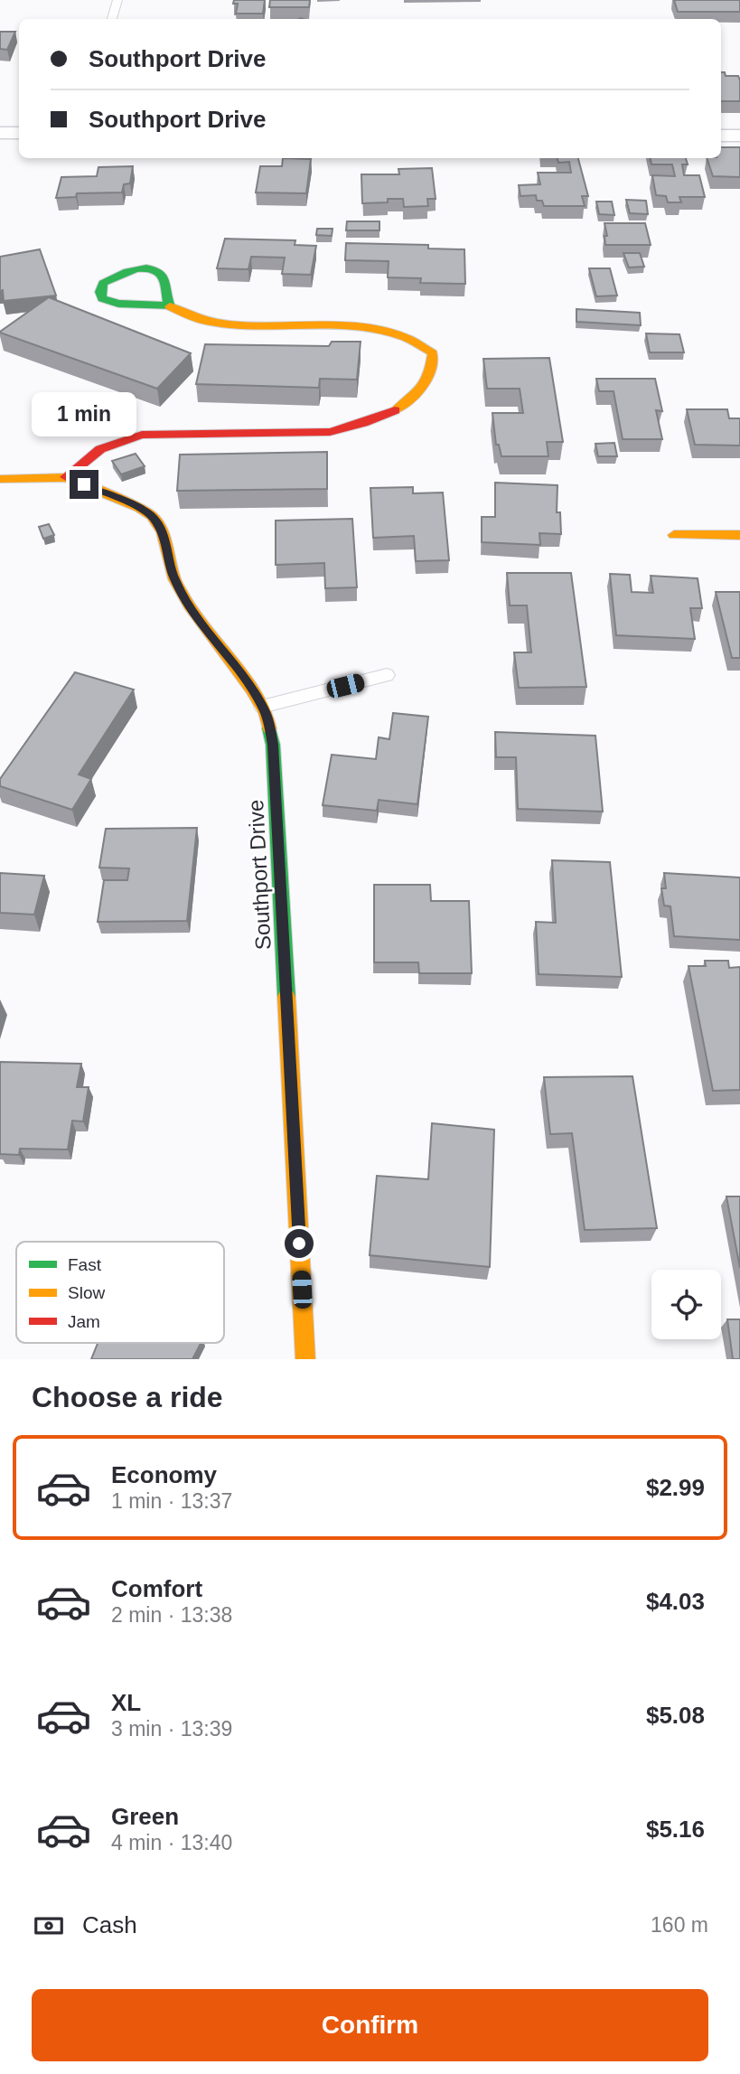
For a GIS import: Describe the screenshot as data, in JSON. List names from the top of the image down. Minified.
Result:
{"streets":{"street":["Southport Drive"]},"legend":["Fast","Slow","Jam"],"page":{"banner":["Southport Drive","Southport Drive"],"bubble":"1 min","heading":"Choose a ride","list":[{"name":"Economy","note":"1 min · 13:37","value":"$2.99"},{"name":"Comfort","note":"2 min · 13:38","value":"$4.03"},{"name":"XL","note":"3 min · 13:39","value":"$5.08"},{"name":"Green","note":"4 min · 13:40","value":"$5.16"}],"pay":["Cash","160 m"],"buttons":"Confirm"}}
